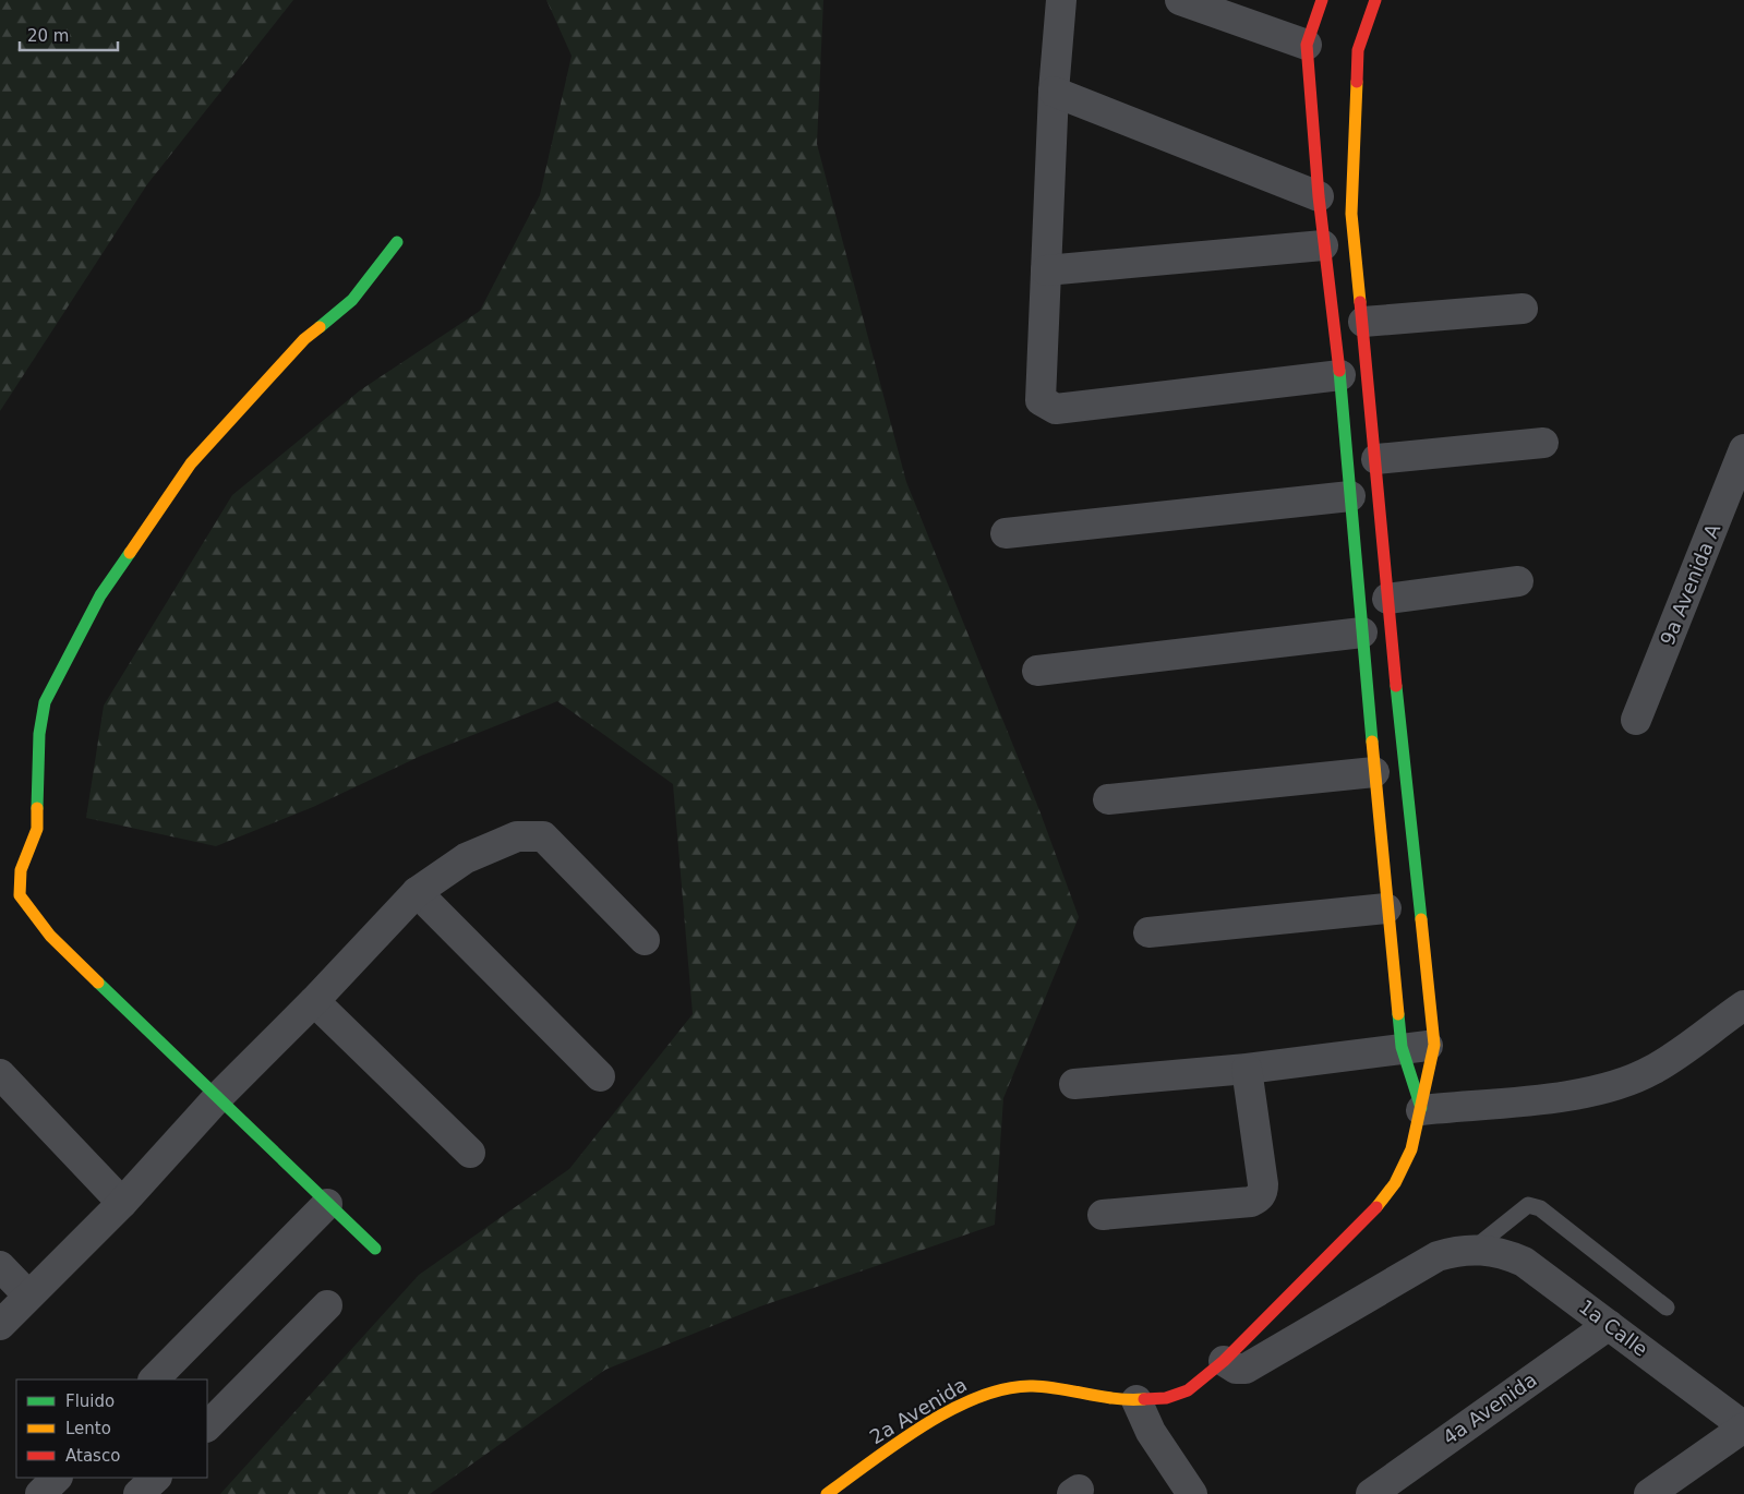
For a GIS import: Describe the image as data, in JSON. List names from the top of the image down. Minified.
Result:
{"streets":{"main road":["2a Avenida"],"street":["9a Avenida A","1a Calle","4a Avenida"]},"crossings":[["1a Calle","4a Avenida"]],"legend":["Fluido","Lento","Atasco"],"scale_bar":"20 m"}
